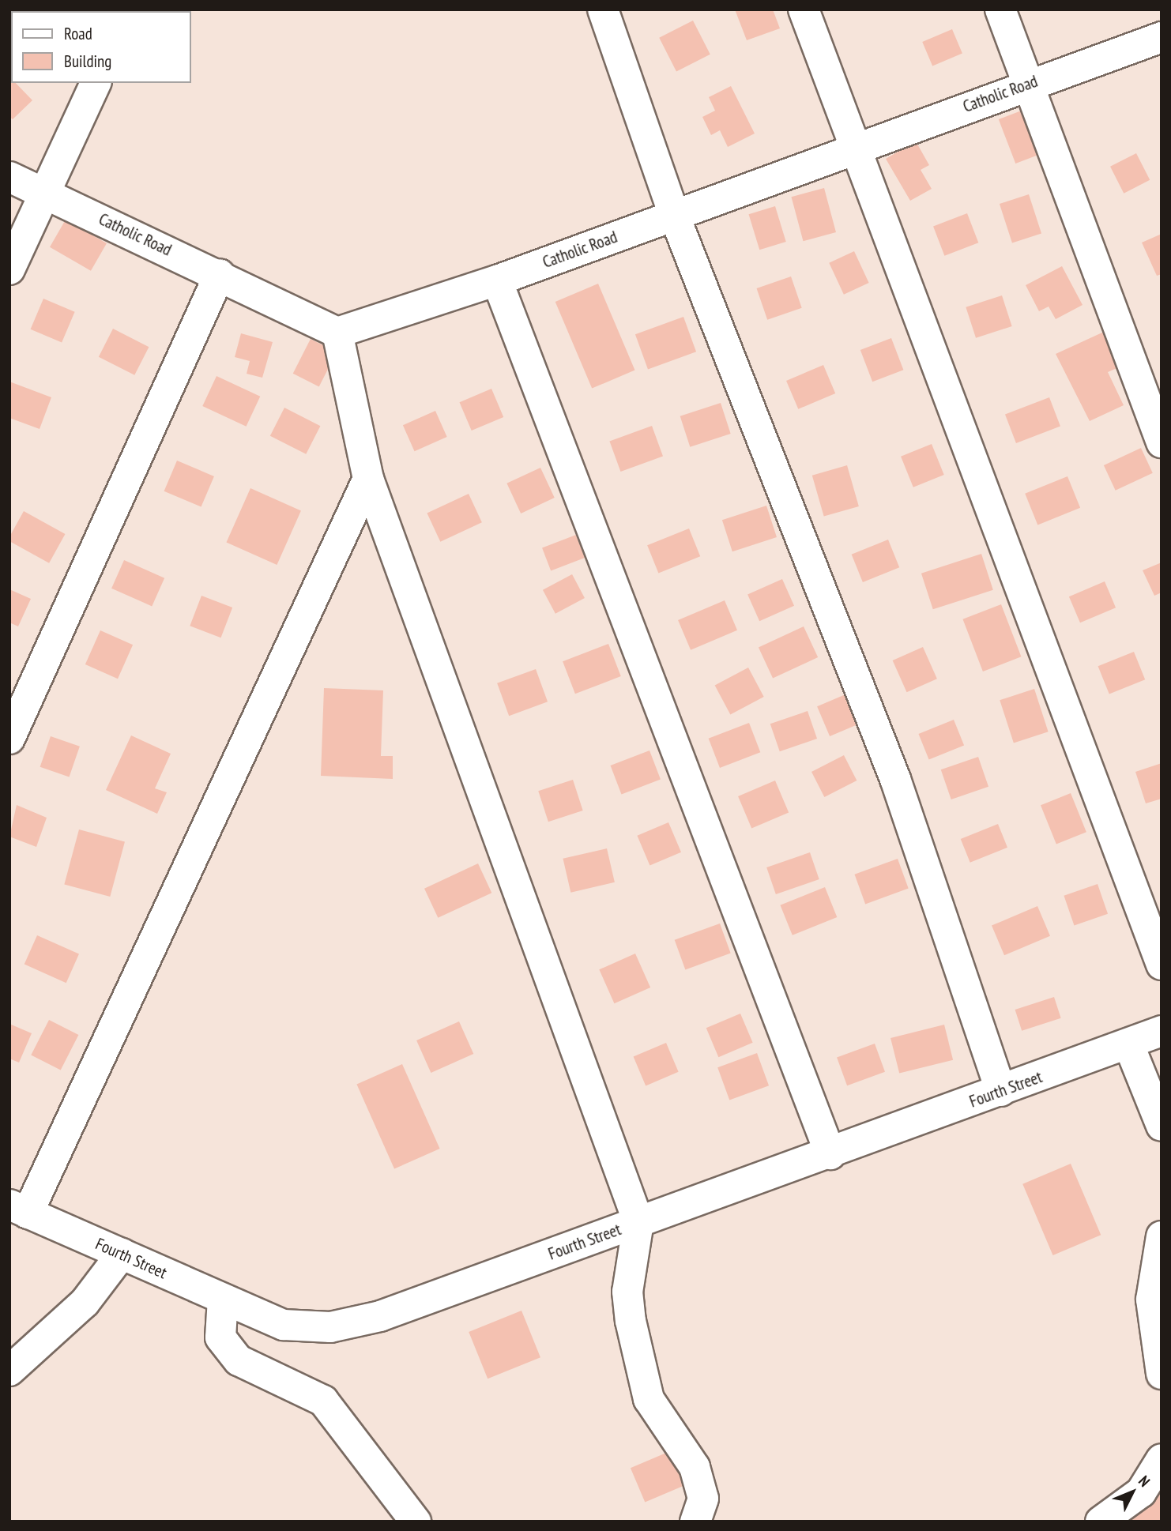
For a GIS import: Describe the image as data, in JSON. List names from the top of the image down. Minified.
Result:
{"streets":{"street":["Catholic Road","Fourth Street"]},"legend":["Road","Building"],"north":"top right"}
